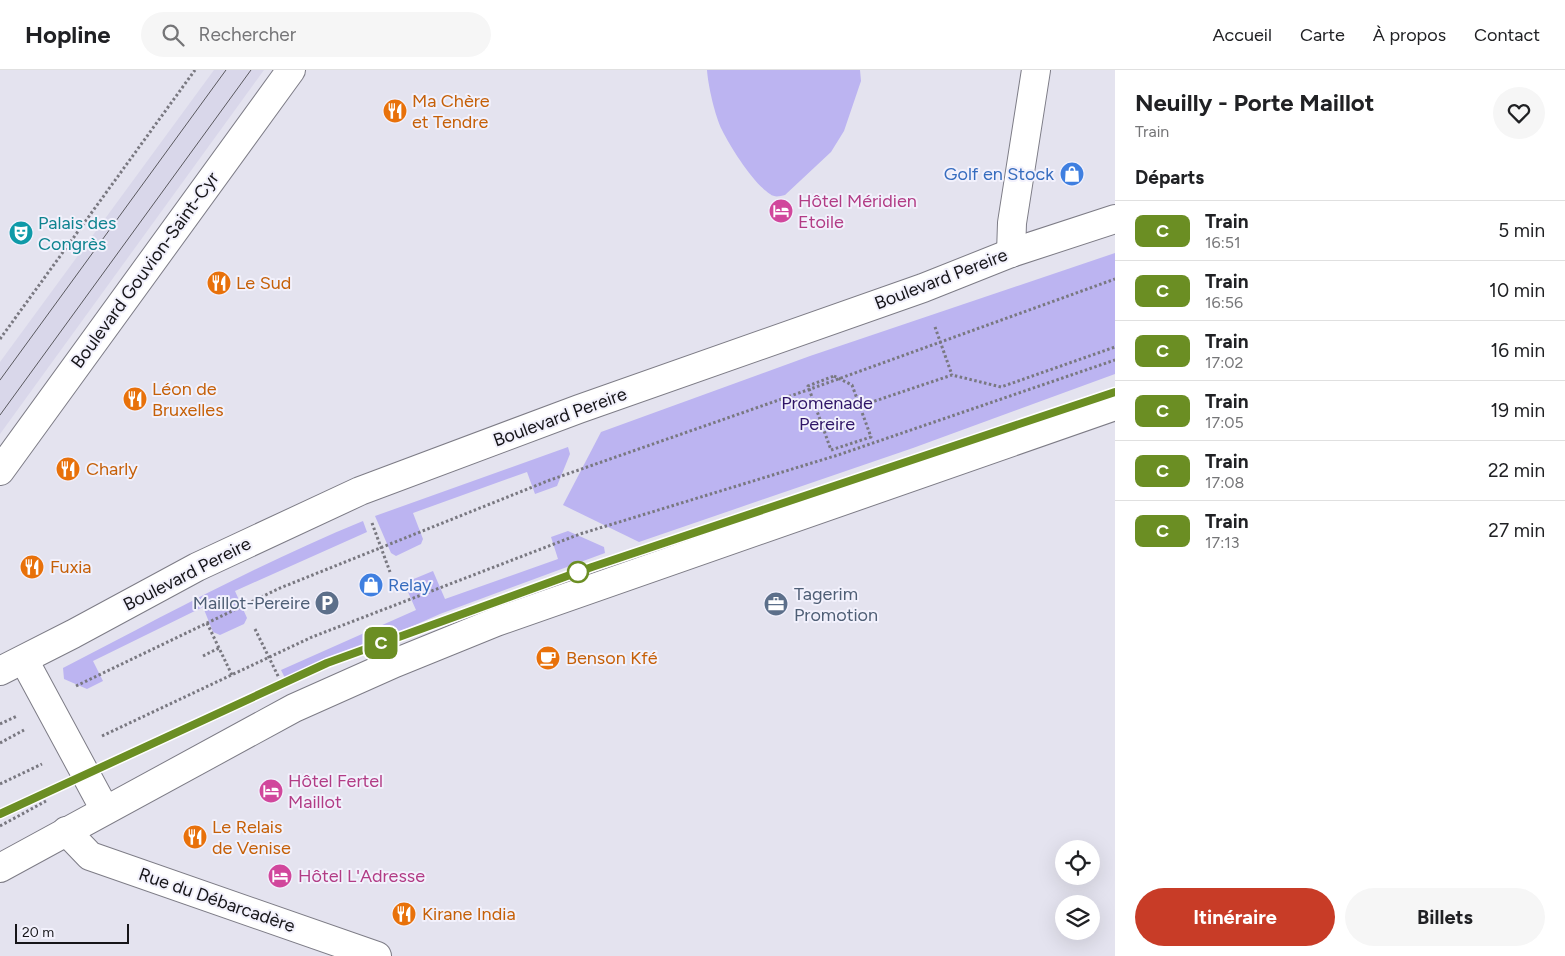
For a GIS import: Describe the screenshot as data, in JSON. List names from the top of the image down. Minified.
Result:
{"streets":{"street":["Boulevard Gouvion-Saint-Cyr","Boulevard Pereire","Rue du Débarcadère"]},"parks":["Promenade Pereire"],"places":{"restaurant":["Ma Chère et Tendre","Le Sud","Léon de Bruxelles","Charly","Fuxia","Le Relais de Venise","Kirane India"],"shop":["Golf en Stock","Relay"],"hotel":["Hôtel Méridien Etoile","Hôtel Fertel Maillot","Hôtel L'Adresse"],"theatre":["Palais des Congrès"],"parking":["Maillot-Pereire"],"office":["Tagerim Promotion"],"cafe":["Benson Kfé"]},"scale_bar":"20 m","page":{"header":"Hopline","search":"Rechercher","nav":["Accueil","Carte","À propos","Contact"],"on_map":"C","heading":[["Neuilly - Porte Maillot","Train"],"Départs"],"list":[{"mark":"C","name":"Train","note":"16:51","value":"5 min"},{"mark":"C","name":"Train","note":"16:56","value":"10 min"},{"mark":"C","name":"Train","note":"17:02","value":"16 min"},{"mark":"C","name":"Train","note":"17:05","value":"19 min"},{"mark":"C","name":"Train","note":"17:08","value":"22 min"},{"mark":"C","name":"Train","note":"17:13","value":"27 min"}],"buttons":["Itinéraire","Billets"],"scale":"20 m"}}
